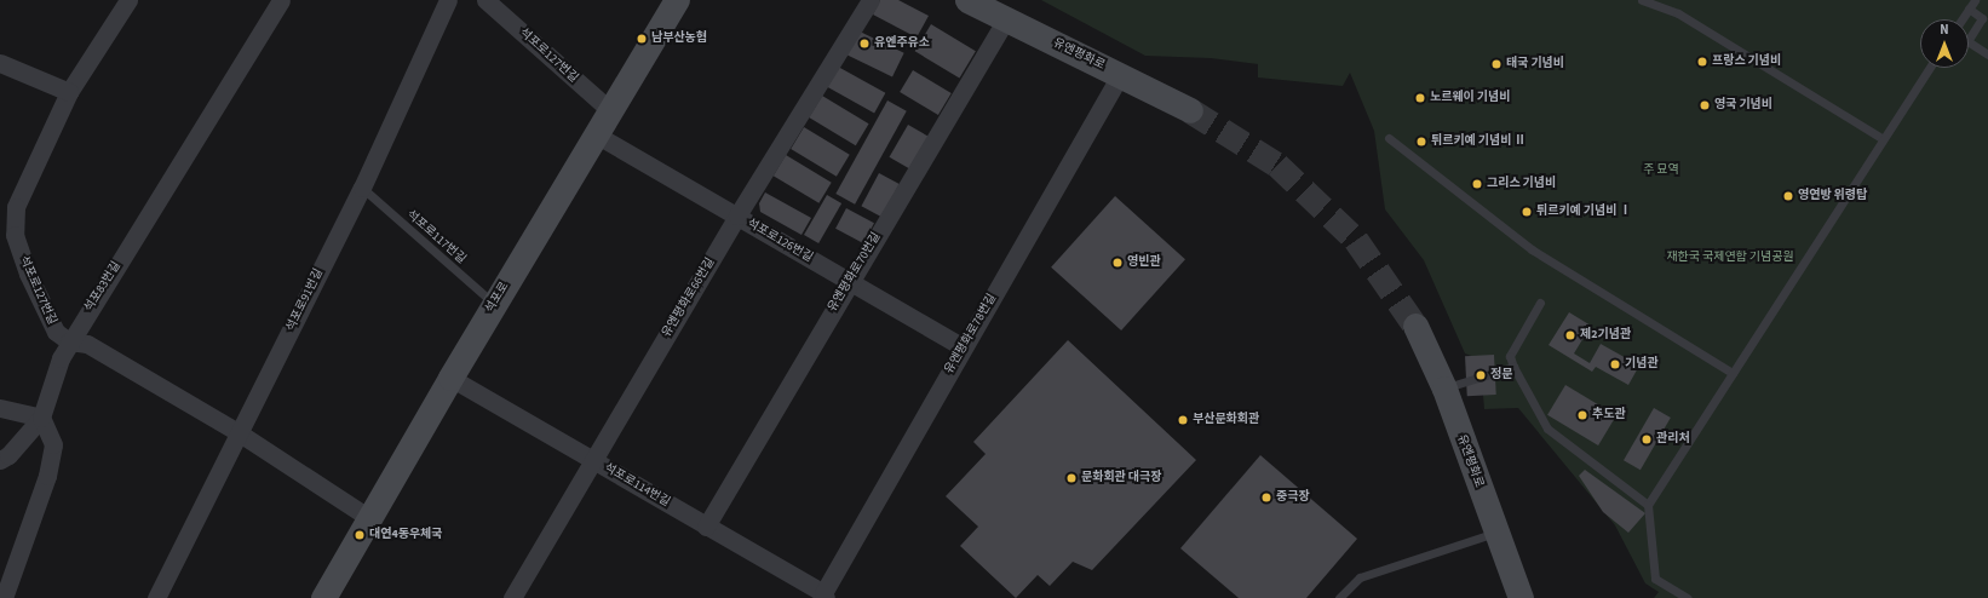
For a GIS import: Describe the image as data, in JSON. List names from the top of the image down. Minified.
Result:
{"streets":{"main road":["유엔평화로","석포로"],"street":["석포로127번길","석포로126번길","유엔평화로70번길","석포83번길","유엔평화로66번길","석포로91번길","유엔평화로78번길","석포로114번길"],"lane":["석포로117번길"]},"crossings":[["유엔평화로","유엔평화로70번길"],["유엔평화로","유엔평화로78번길"],["석포로127번길","석포83번길"],["석포로127번길","석포로"],["석포로127번길","석포로91번길"],["석포로117번길","석포로"],["석포로117번길","석포로91번길"],["석포로126번길","유엔평화로70번길"],["석포로126번길","석포로"],["석포로126번길","유엔평화로66번길"],["석포로126번길","유엔평화로78번길"],["유엔평화로70번길","석포로114번길"],["석포로","석포로114번길"],["유엔평화로66번길","석포로114번길"],["유엔평화로78번길","석포로114번길"]],"parks":["주 묘역","재한국 국제연합 기념공원"],"places":["남부산농협","유엔주유소","프랑스 기념비","태국 기념비","노르웨이 기념비","영국 기념비","튀르키예 기념비 Ⅱ","그리스 기념비","영연방 위령탑","튀르키예 기념비 Ⅰ","영빈관","제2기념관","기념관","정문","추도관","부산문화회관","관리처","문화회관 대극장","중극장","대연4동우체국"],"north":"top"}
